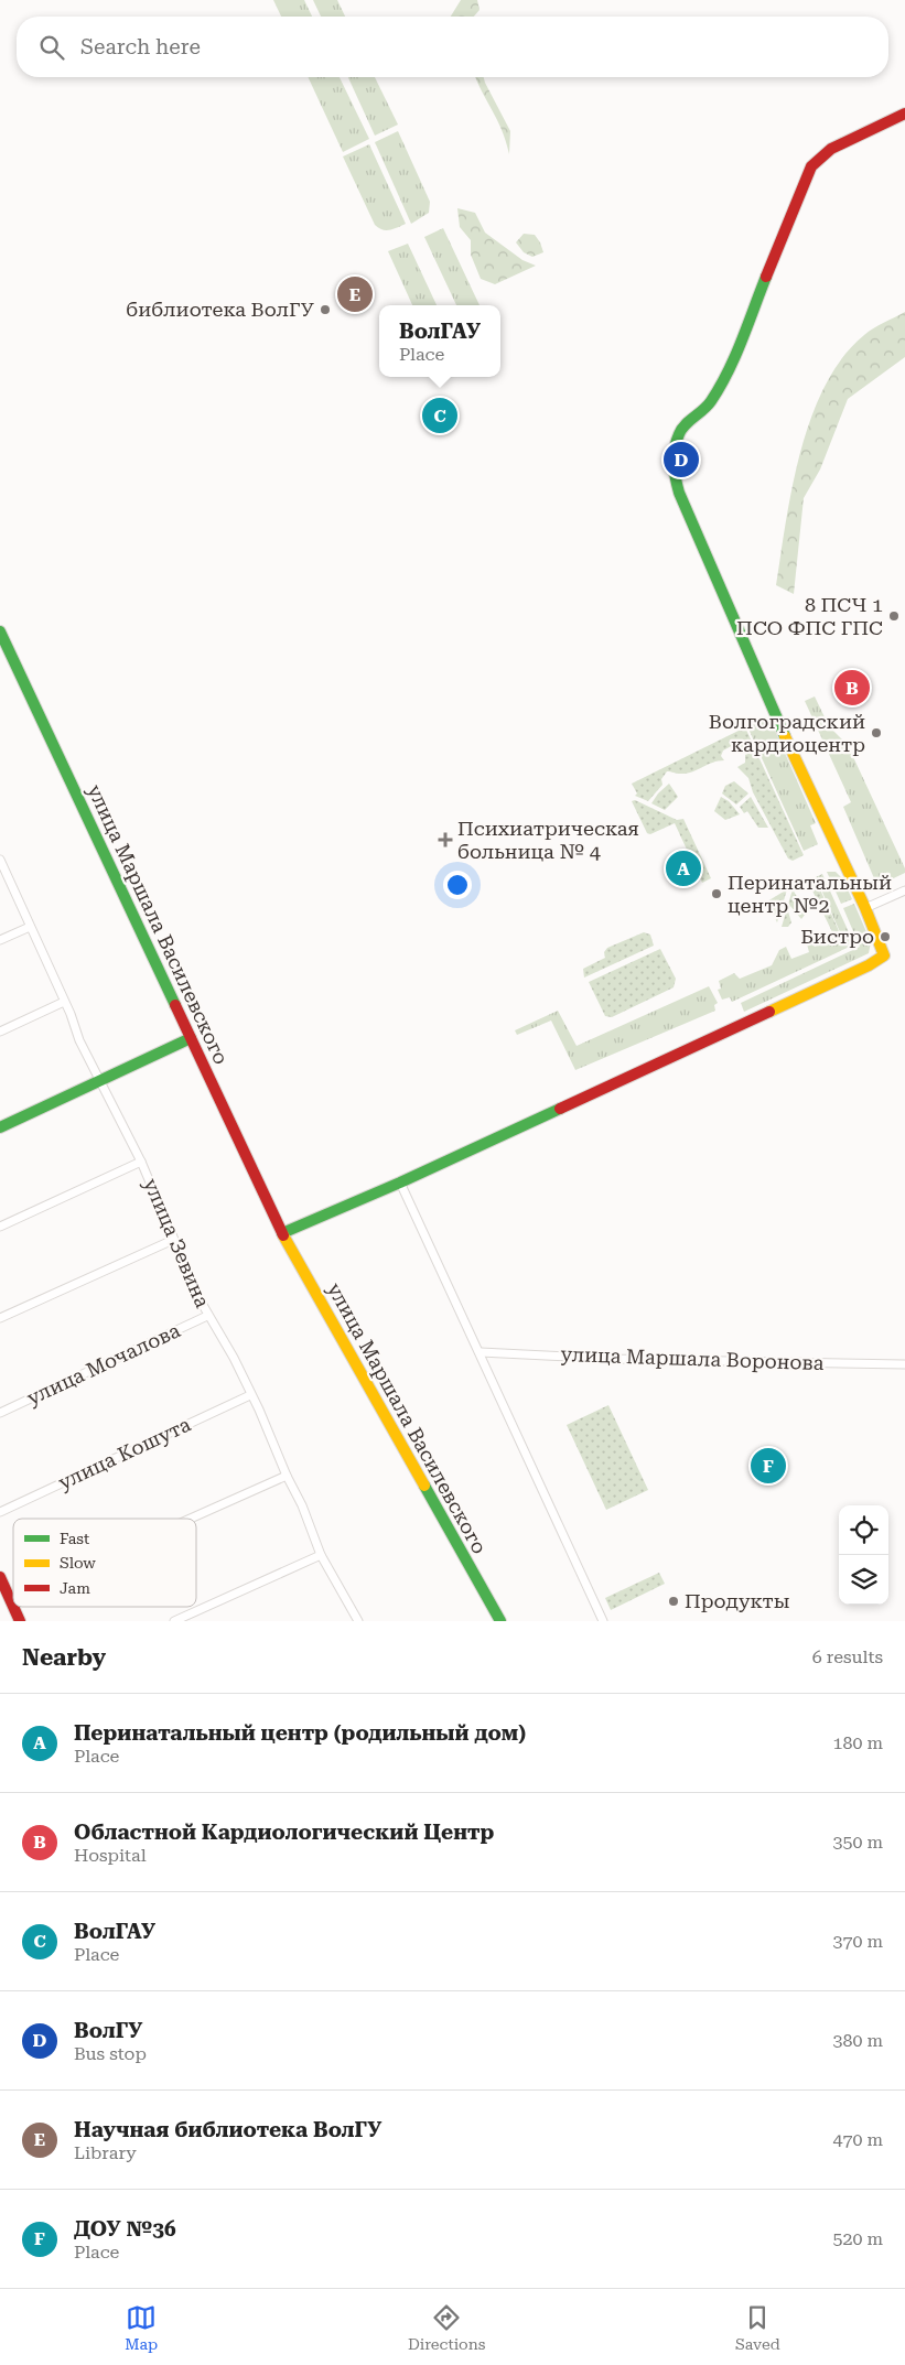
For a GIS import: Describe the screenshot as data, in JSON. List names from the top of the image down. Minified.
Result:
{"streets":{"street":["улица Маршала Василевского","улица Зевина","улица Маршала Воронова","улица Мочалова","улица Кошута"]},"crossings":[["улица Зевина","улица Мочалова"],["улица Зевина","улица Кошута"]],"places":{"other":["библиотека ВолГУ","8 ПСЧ 1 ПСО ФПС ГПС","Волгоградский кардиоцентр","Перинатальный центр №2","Бистро","Продукты"],"health":["Психиатрическая больница № 4"]},"legend":["Fast","Slow","Jam"],"page":{"search":"Search here","pins":["E","C","D","B","A","F"],"popup":["ВолГАУ","Place"],"heading":["Nearby","6 results"],"list":[{"mark":"A","name":"Перинатальный центр (родильный дом)","note":"Place","value":"180 m"},{"mark":"B","name":"Областной Кардиологический Центр","note":"Hospital","value":"350 m"},{"mark":"C","name":"ВолГАУ","note":"Place","value":"370 m"},{"mark":"D","name":"ВолГУ","note":"Bus stop","value":"380 m"},{"mark":"E","name":"Научная библиотека ВолГУ","note":"Library","value":"470 m"},{"mark":"F","name":"ДОУ №36","note":"Place","value":"520 m"}],"nav":["Map","Directions","Saved"]}}
